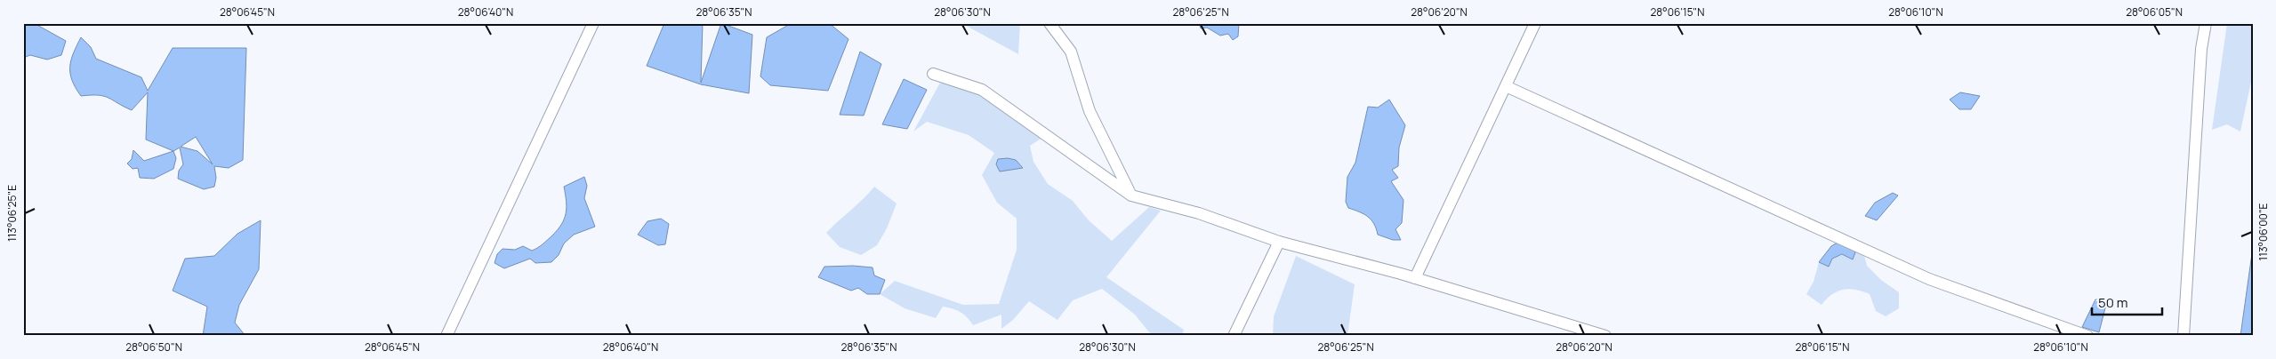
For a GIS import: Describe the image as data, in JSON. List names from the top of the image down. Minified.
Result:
{"scale_bar":"50 m","coordinates":["28°06'45\"N","28°06'40\"N","28°06'35\"N","28°06'30\"N","28°06'25\"N","28°06'20\"N","28°06'15\"N","28°06'10\"N","28°06'05\"N","113°06'25\"E","113°06'00\"E","28°06'50\"N"]}
